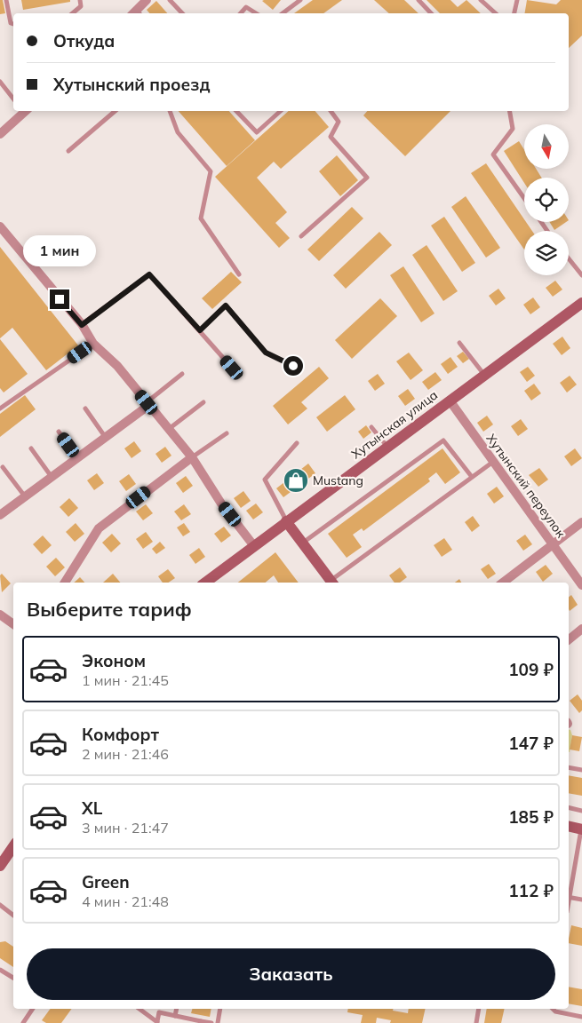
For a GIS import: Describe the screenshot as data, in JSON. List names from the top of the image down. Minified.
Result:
{"streets":{"street":["Хутынская улица","Хутынский переулок"]},"crossings":[["Хутынская улица","Хутынский переулок"]],"places":{"shop":["Mustang"]},"north":"bottom","page":{"banner":["Откуда","Хутынский проезд"],"bubble":"1 мин","heading":"Выберите тариф","list":[{"name":"Эконом","note":"1 мин · 21:45","value":"109 ₽"},{"name":"Комфорт","note":"2 мин · 21:46","value":"147 ₽"},{"name":"XL","note":"3 мин · 21:47","value":"185 ₽"},{"name":"Green","note":"4 мин · 21:48","value":"112 ₽"}],"buttons":"Заказать"}}
